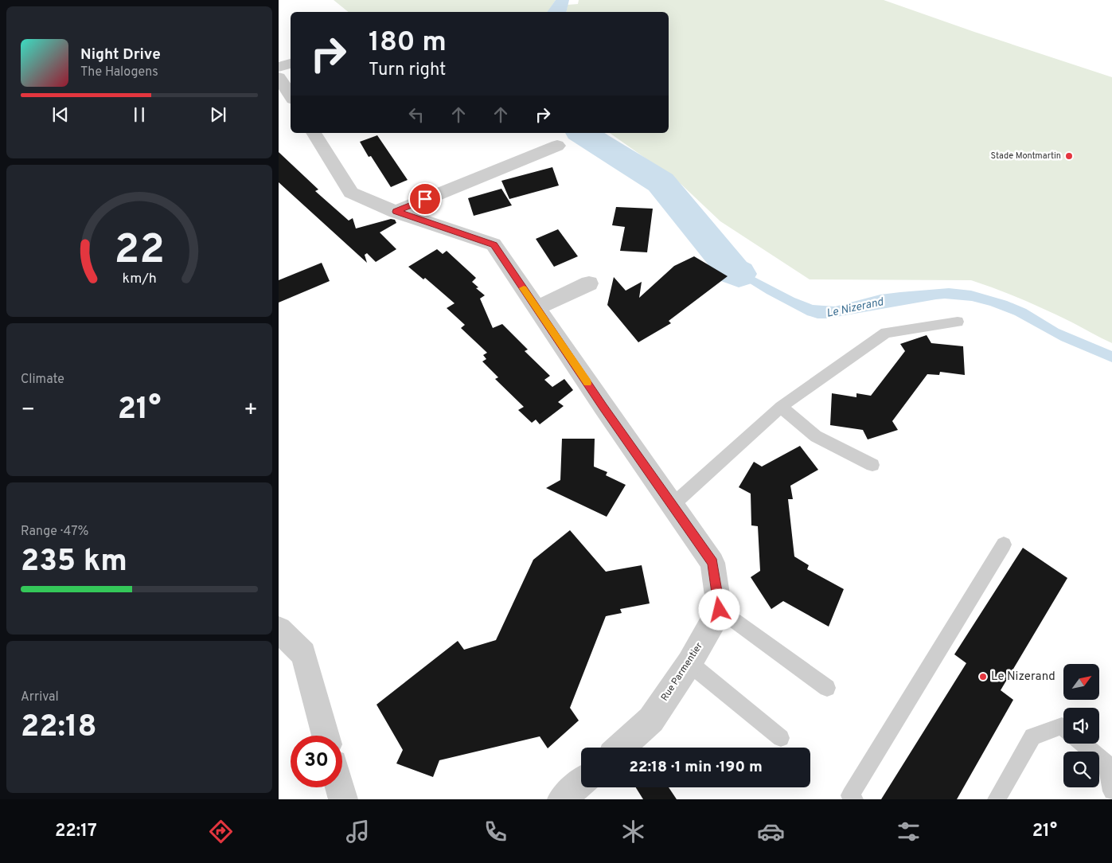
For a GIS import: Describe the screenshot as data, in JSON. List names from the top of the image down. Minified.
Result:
{"streets":{"street":["Rue Parmentier"]},"water":["Le Nizerand"],"places":["Stade Montmartin","Le Nizerand"],"north":"top right","page":{"turn":["180 m","Turn right"],"song":["Night Drive","The Halogens"],"tile":["Climate",["Range · 47%","235 km"],["Arrival","22:18"]],"heat":["−","21°","+"],"limit":"30","trip":"22:18 · 1 min · 190 m","tabs":["22:17","21°"],"gauge":["22","km/h"]}}
